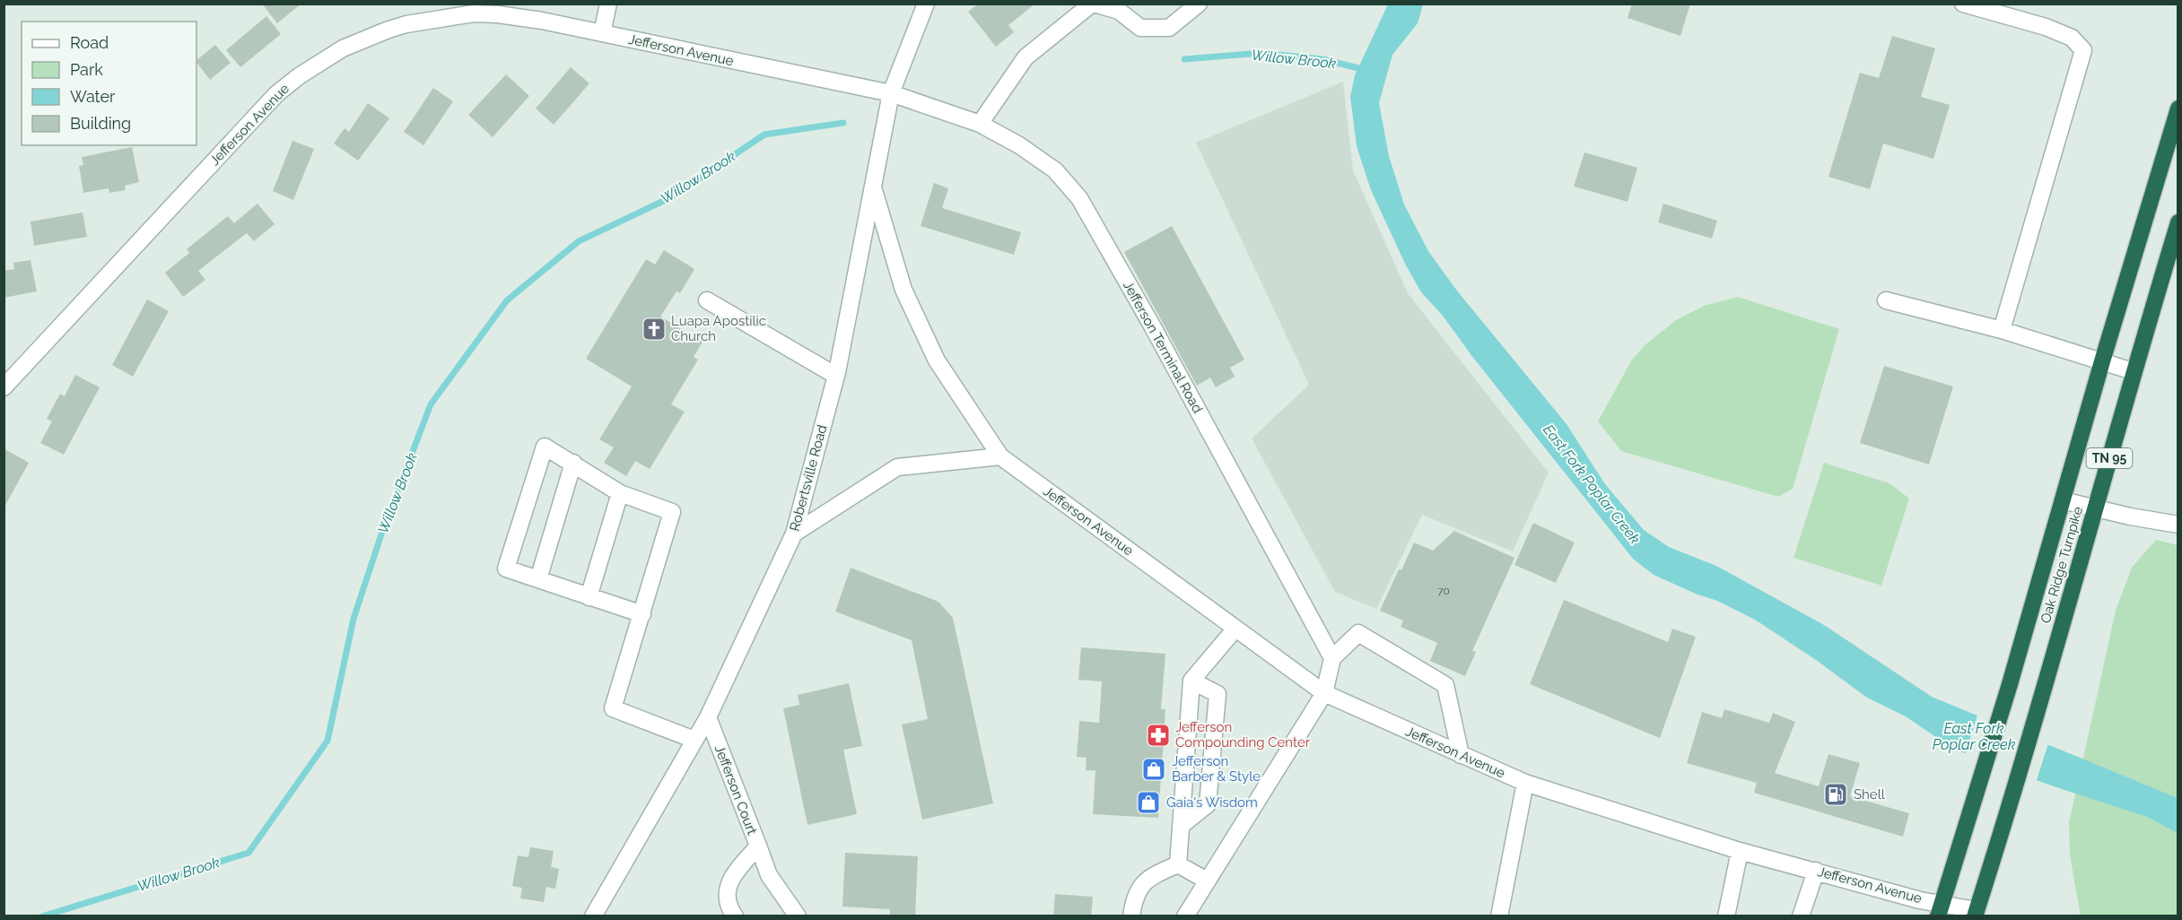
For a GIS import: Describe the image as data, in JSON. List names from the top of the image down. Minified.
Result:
{"streets":{"highway":["TN 95","Oak Ridge Turnpike"],"street":["Jefferson Avenue","Jefferson Terminal Road","Robertsville Road","Jefferson Court"]},"crossings":[["Jefferson Avenue","Jefferson Terminal Road"],["Jefferson Avenue","Robertsville Road"],["Jefferson Avenue","Oak Ridge Turnpike"],["Jefferson Terminal Road","Robertsville Road"],["Robertsville Road","Jefferson Court"]],"water":["Willow Brook","East Fork Poplar Creek"],"places":{"church":["Luapa Apostilic Church"],"pharmacy":["Jefferson Compounding Center"],"shop":["Jefferson Barber & Style","Gaia's Wisdom"],"fuel station":["Shell"]},"house_numbers":["70"],"legend":["Road","Park","Water","Building"]}
